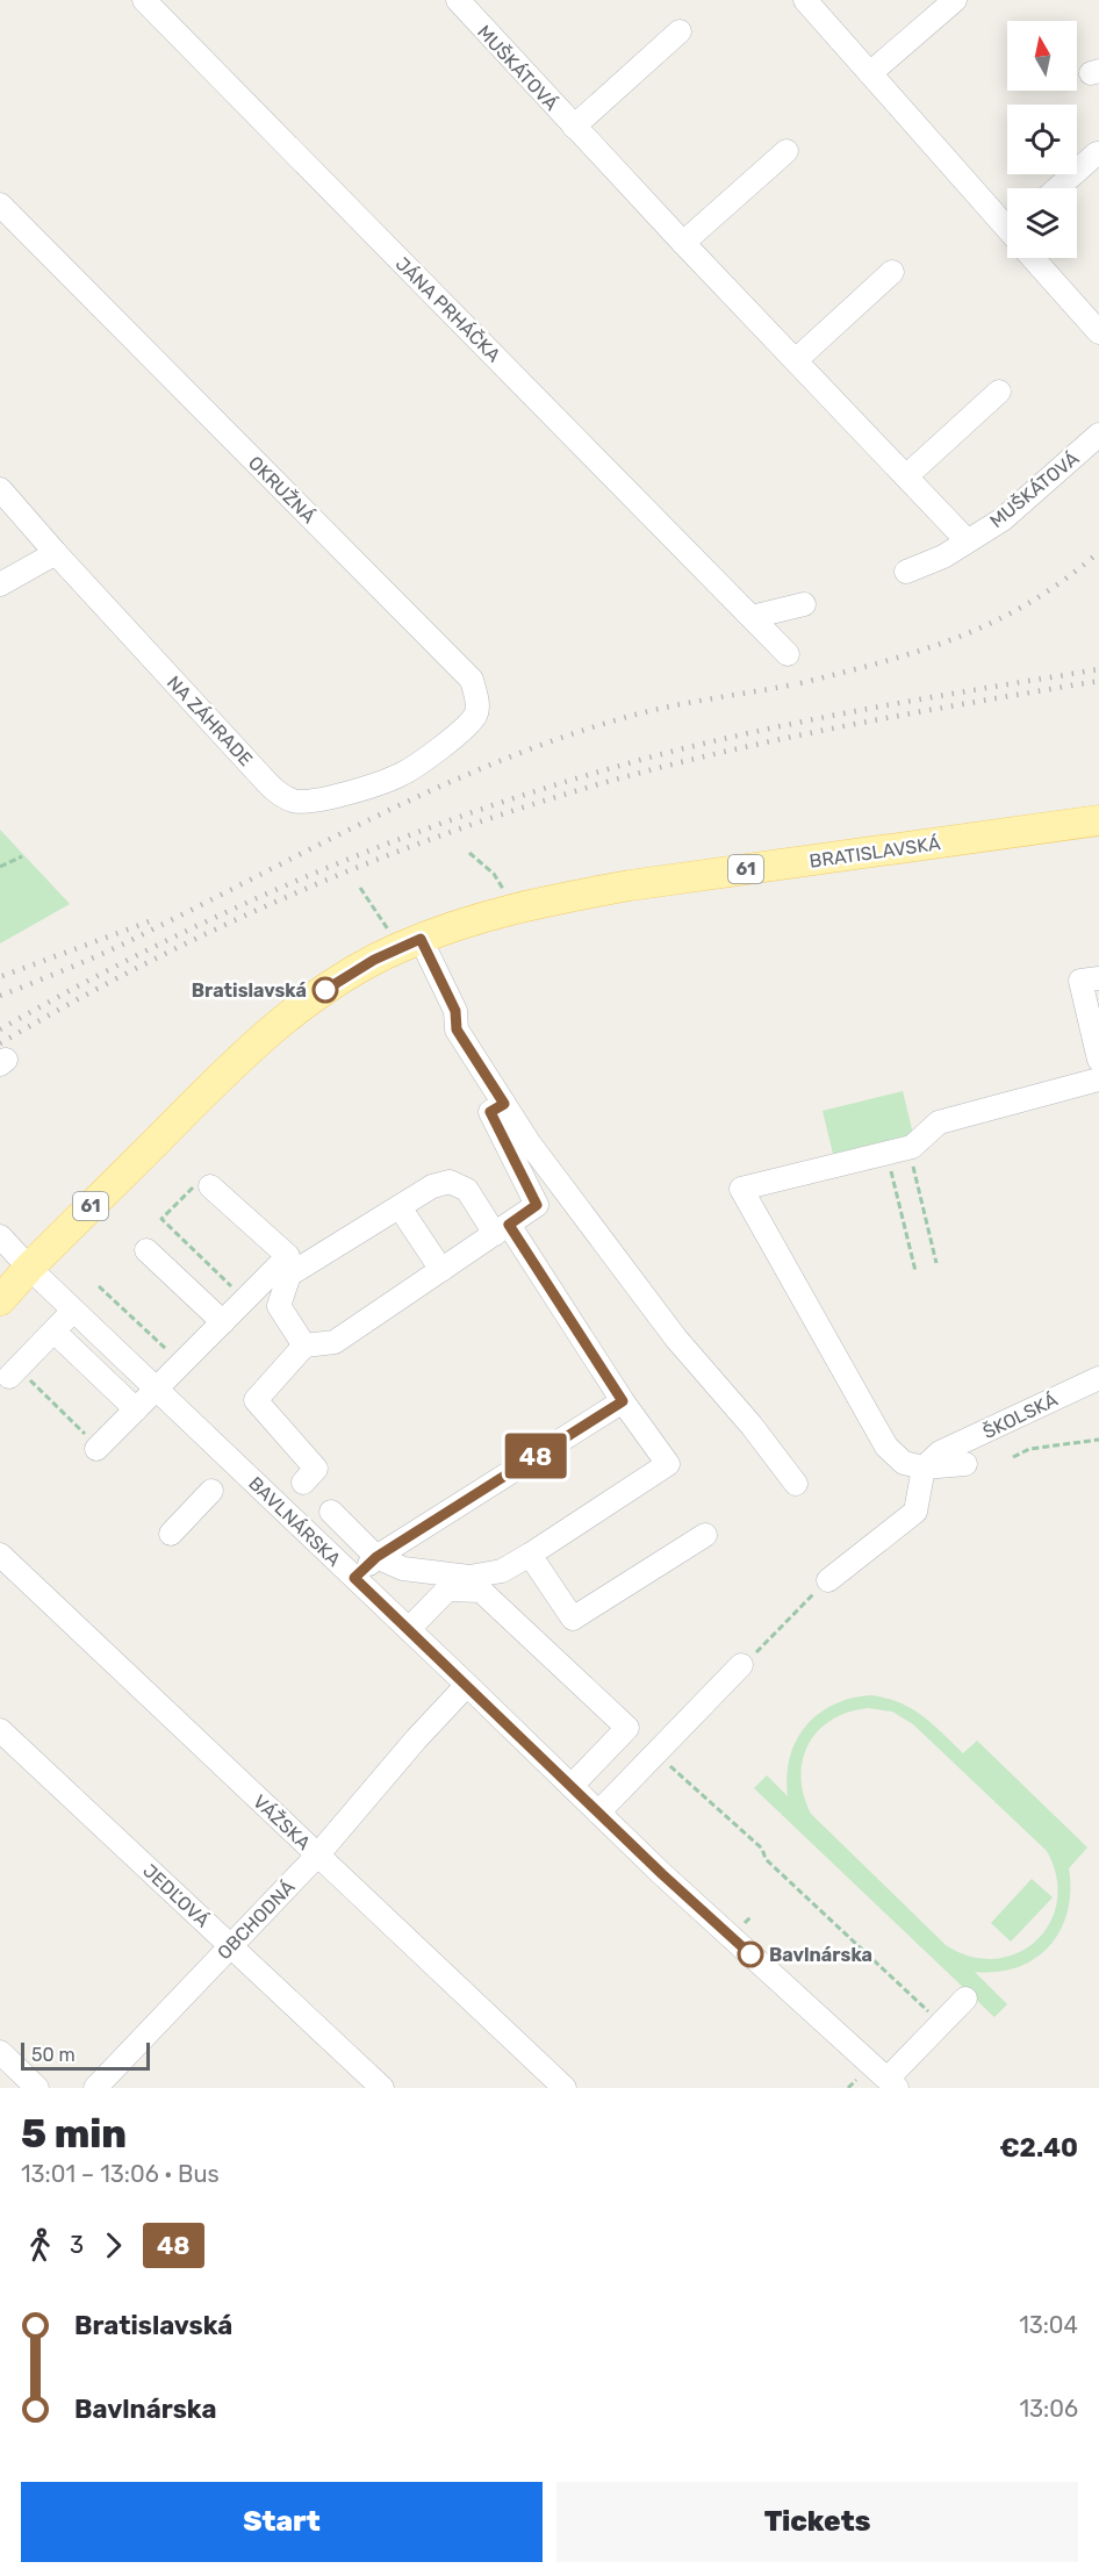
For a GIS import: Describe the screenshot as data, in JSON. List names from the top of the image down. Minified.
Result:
{"streets":{"main road":["BRATISLAVSKÁ","61"],"street":["MUŠKÁTOVÁ","JÁNA PRHÁČKA","OKRUŽNÁ","NA ZÁHRADE","ŠKOLSKÁ","BAVLNÁRSKA","VÁŽSKA","JEDĽOVÁ","OBCHODNÁ"]},"crossings":[["OKRUŽNÁ","NA ZÁHRADE"],["BRATISLAVSKÁ","61"],["BRATISLAVSKÁ","BAVLNÁRSKA"],["61","BAVLNÁRSKA"],["BAVLNÁRSKA","OBCHODNÁ"],["VÁŽSKA","OBCHODNÁ"],["JEDĽOVÁ","OBCHODNÁ"]],"places":["Bratislavská","Bavlnárska"],"lines":["bus line 48"],"scale_bar":"50 m","north":"top","page":{"on_map":"48","scale":"50 m","heading":["5 min","13:01 – 13:06 · Bus","€2.40"],"legs":["3","48"],"list":[{"name":"Bratislavská","value":"13:04"},{"name":"Bavlnárska","value":"13:06"}],"buttons":["Start","Tickets"]}}
